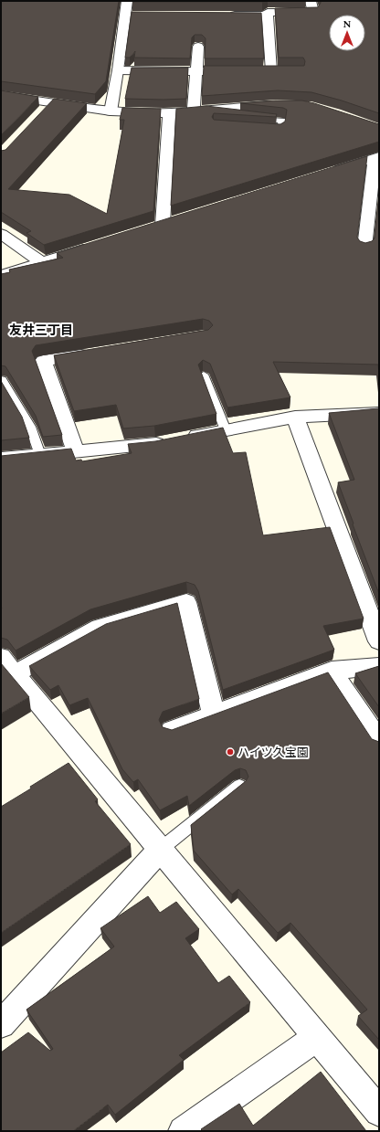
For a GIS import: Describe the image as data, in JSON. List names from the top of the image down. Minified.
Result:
{"districts":["友井三丁目"],"places":["ハイツ久宝園"],"north":"top"}
